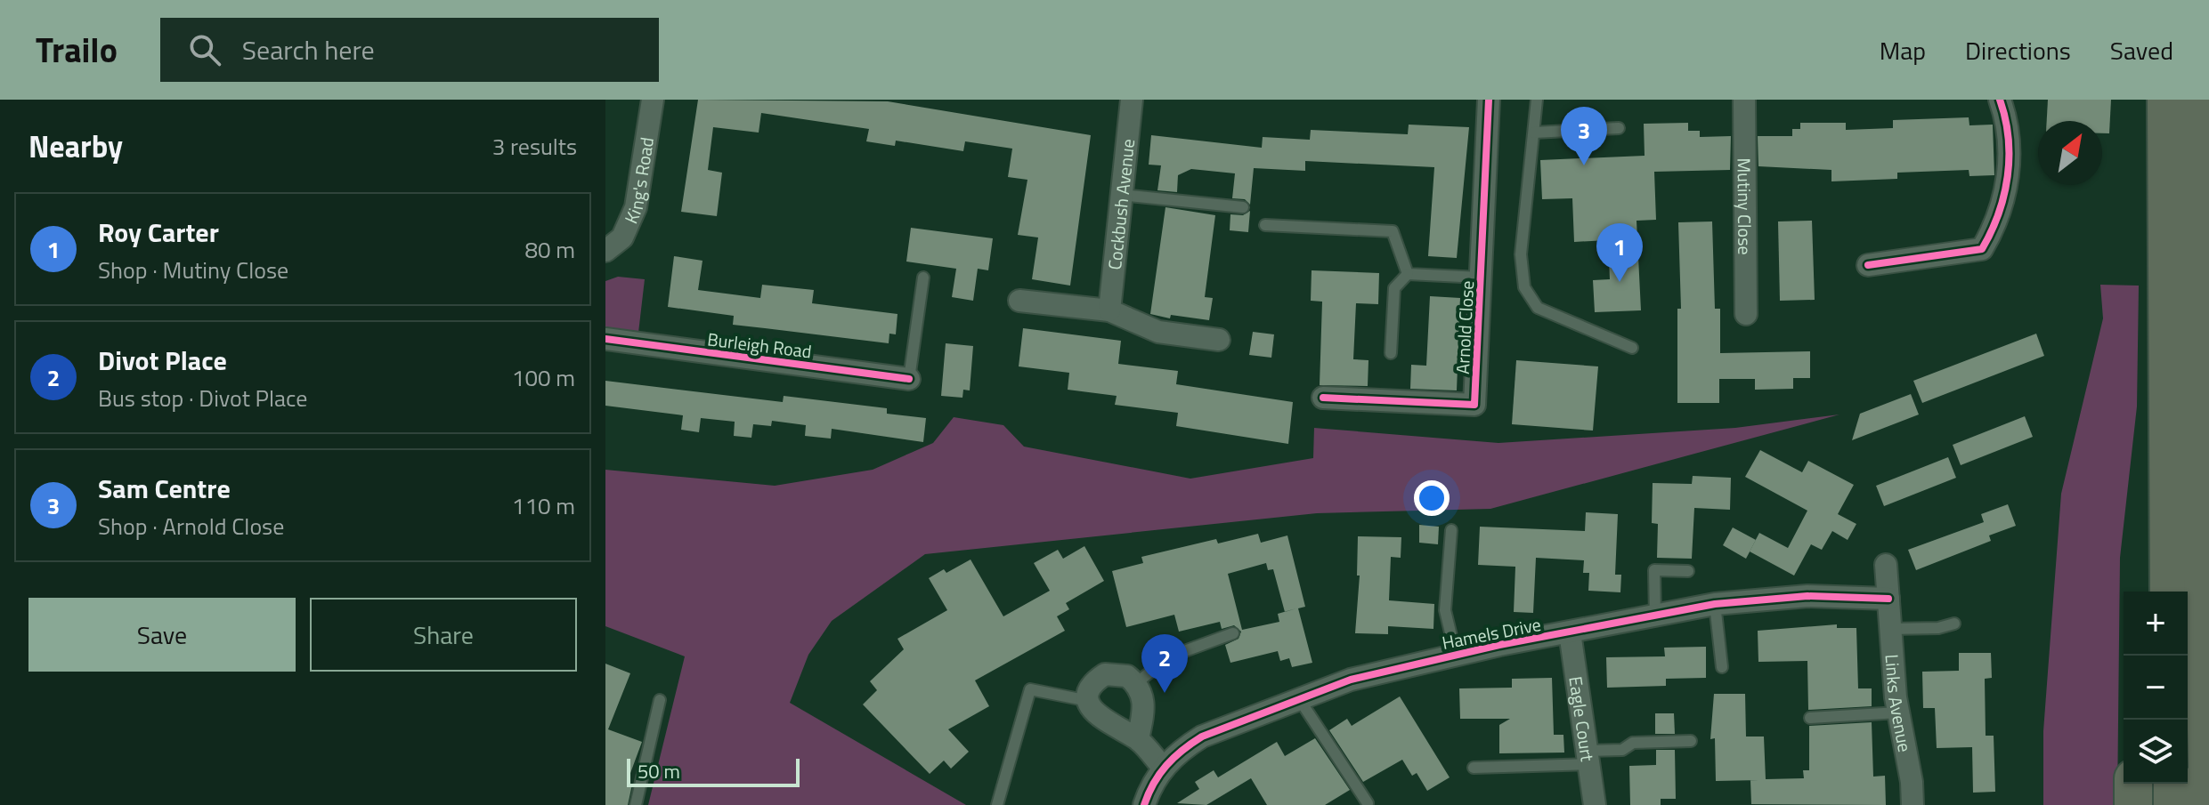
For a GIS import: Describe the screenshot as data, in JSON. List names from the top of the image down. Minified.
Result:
{"streets":{"street":["King's Road","Cockbush Avenue","Mutiny Close","Arnold Close","Burleigh Road","Hamels Drive","Links Avenue","Eagle Court"]},"crossings":[["Hamels Drive","Links Avenue"],["Hamels Drive","Eagle Court"]],"scale_bar":"50 m","north":"top right","page":{"header":"Trailo","search":"Search here","nav":["Map","Directions","Saved"],"heading":["Nearby","3 results"],"pins":["3","1","2"],"list":[{"mark":"1","name":"Roy Carter","note":"Shop · Mutiny Close","value":"80 m"},{"mark":"2","name":"Divot Place","note":"Bus stop · Divot Place","value":"100 m"},{"mark":"3","name":"Sam Centre","note":"Shop · Arnold Close","value":"110 m"}],"buttons":["Save","Share"],"map_buttons":["+","−"],"scale":"50 m"}}
